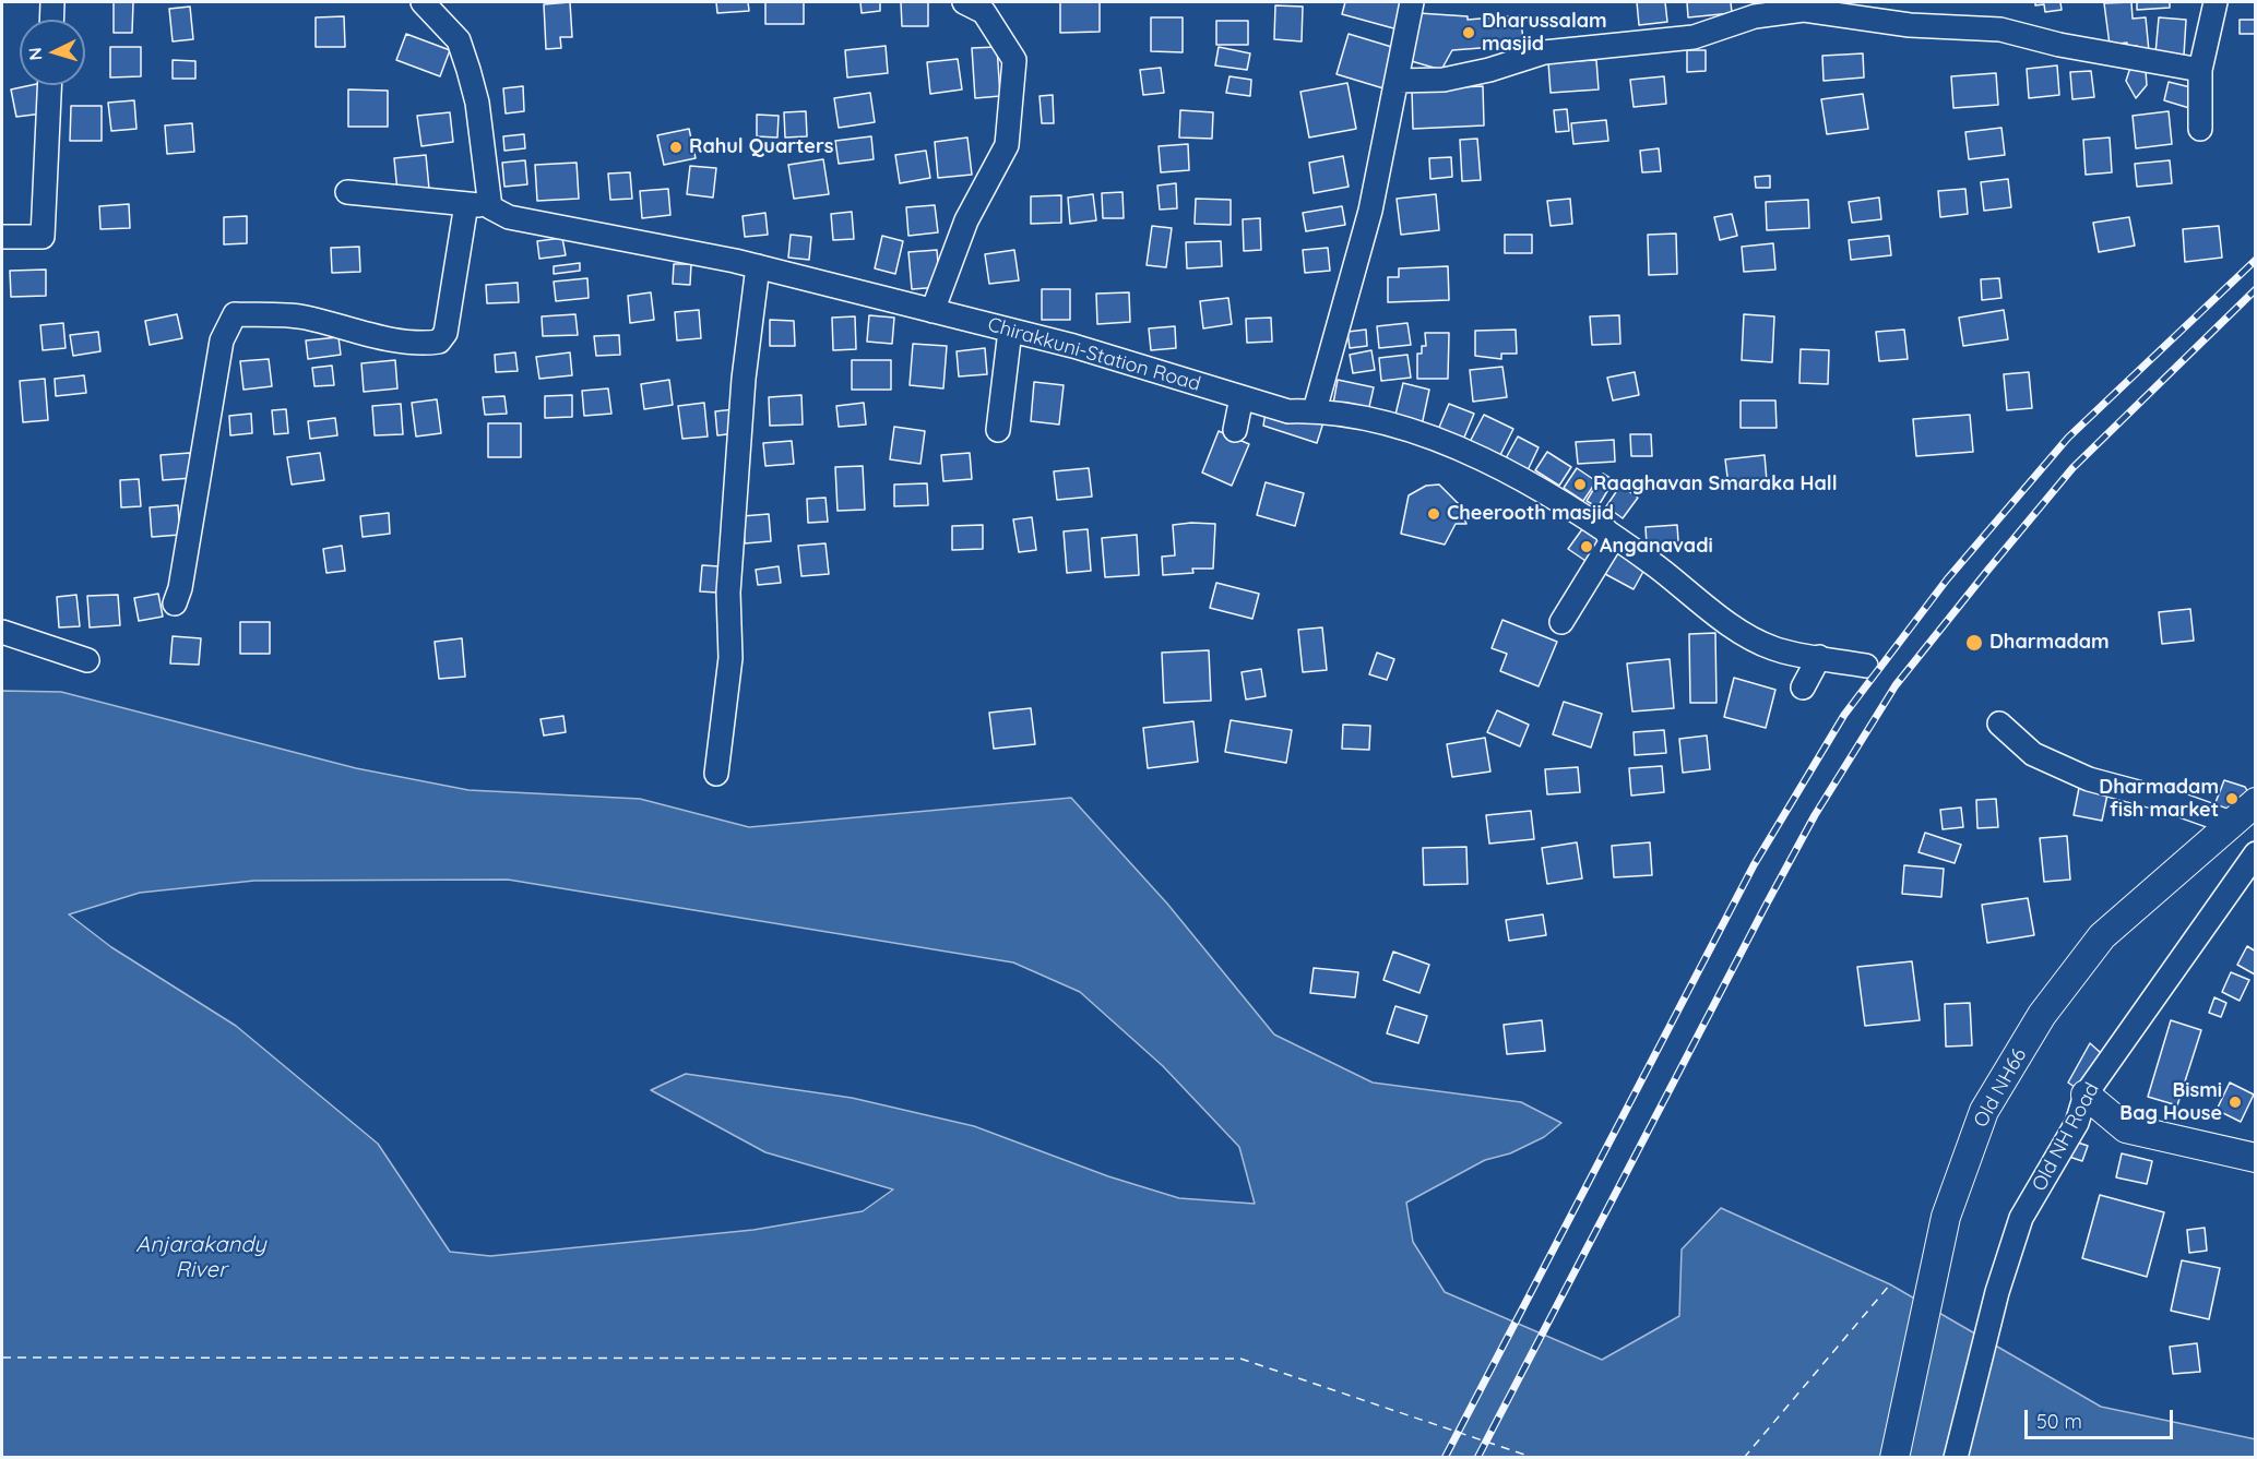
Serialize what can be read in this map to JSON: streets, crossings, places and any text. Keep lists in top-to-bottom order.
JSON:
{
  "streets": {
    "main road": ["Old NH66"],
    "street": ["Chirakkuni-Station Road", "Old NH Road"]
  },
  "water": ["Anjarakandy River"],
  "places": [
    "Dharussalam masjid",
    "Rahul Quarters",
    "Raaghavan Smaraka Hall",
    "Cheerooth masjid",
    "Anganavadi",
    "Dharmadam",
    "Dharmadam fish market",
    "Bismi Bag House"
  ],
  "scale_bar": "50 m",
  "north": "left"
}
